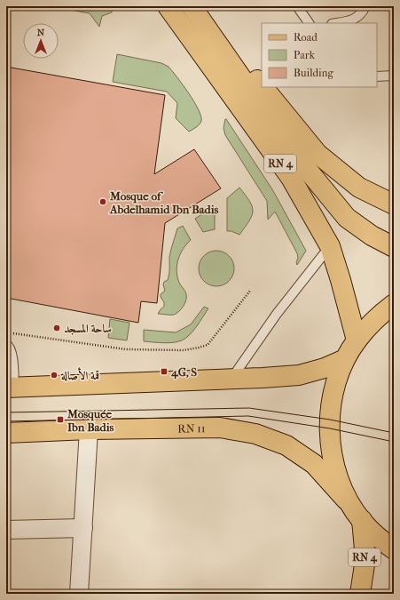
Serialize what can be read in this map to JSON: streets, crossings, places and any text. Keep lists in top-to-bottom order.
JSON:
{
  "streets": {
    "main road": ["RN 4", "RN 11"]
  },
  "places": {
    "other": ["Mosque of Abdelhamid Ibn Badis", "ساحة المسجد", "قمة الأصالة"],
    "transit": ["4G, S", "Mosquée Ibn Badis"]
  },
  "legend": ["Road", "Park", "Building"],
  "north": "top"
}
